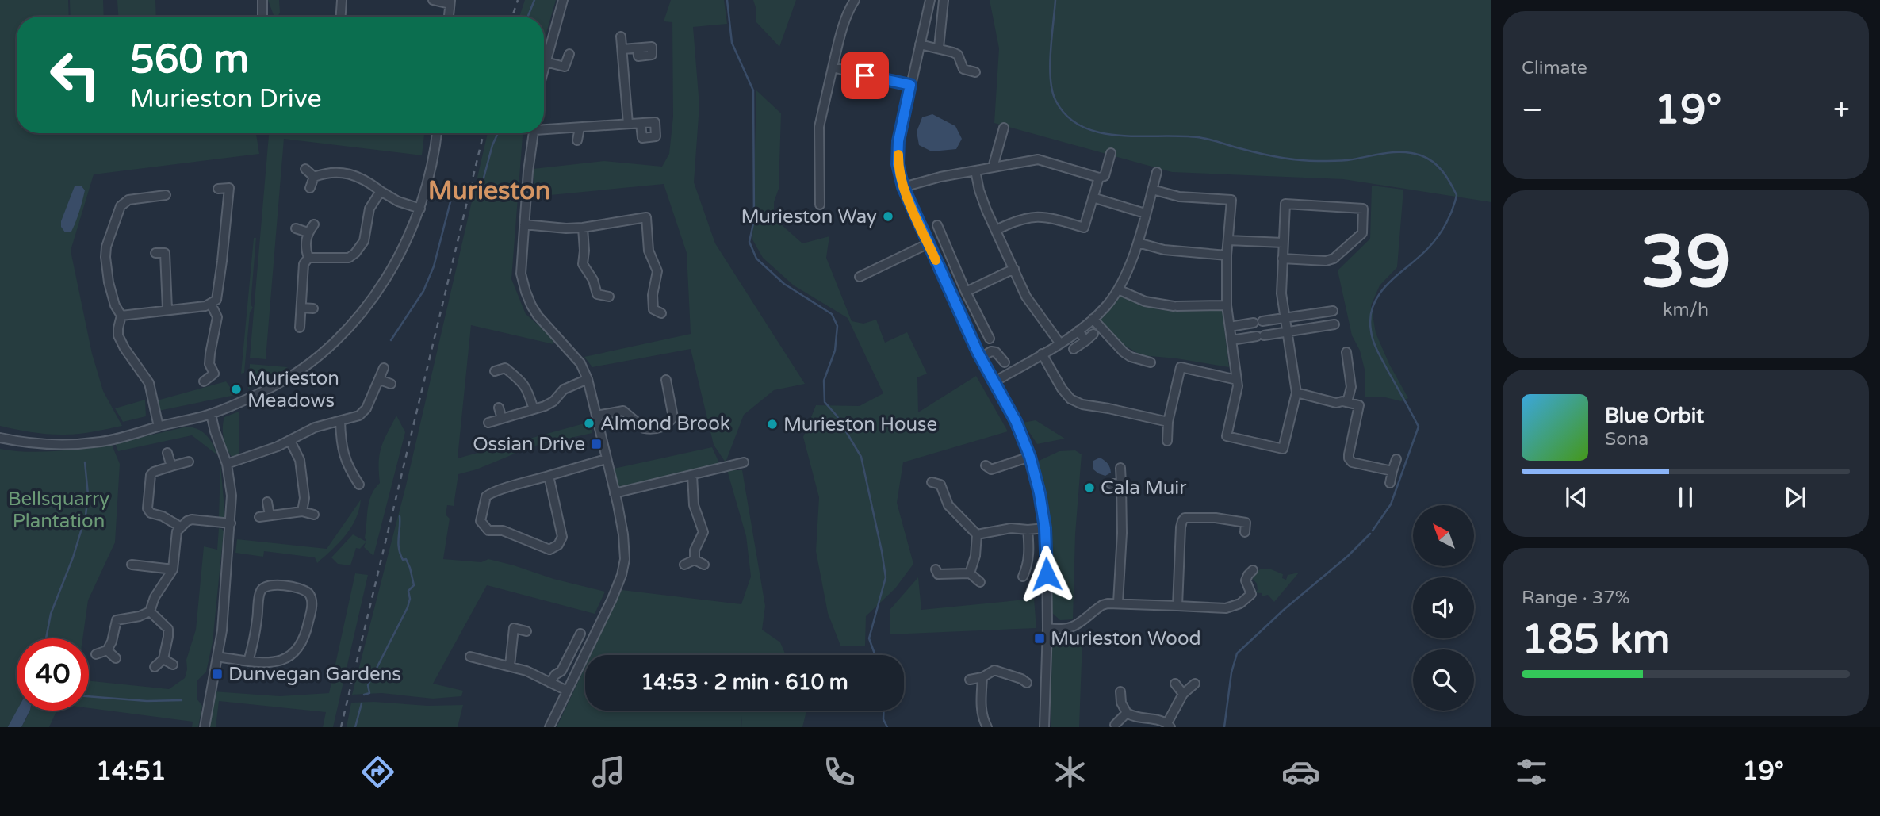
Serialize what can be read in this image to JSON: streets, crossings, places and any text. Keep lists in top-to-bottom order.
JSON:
{
  "districts": ["Murieston"],
  "parks": ["Bellsquarry Plantation"],
  "places": {
    "other": [
      "Murieston Way",
      "Murieston Meadows",
      "Almond Brook",
      "Murieston House",
      "Cala Muir"
    ],
    "transit": ["Ossian Drive", "Murieston Wood", "Dunvegan Gardens"]
  },
  "north": "top left",
  "page": {
    "tile": [
      "Climate",
      ["39", "km/h"],
      ["Range · 37%", "185 km"]
    ],
    "turn": ["560 m", "Murieston Drive"],
    "heat": ["−", "19°", "+"],
    "song": ["Blue Orbit", "Sona"],
    "limit": "40",
    "trip": "14:53 · 2 min · 610 m",
    "tabs": ["14:51", "19°"]
  }
}
